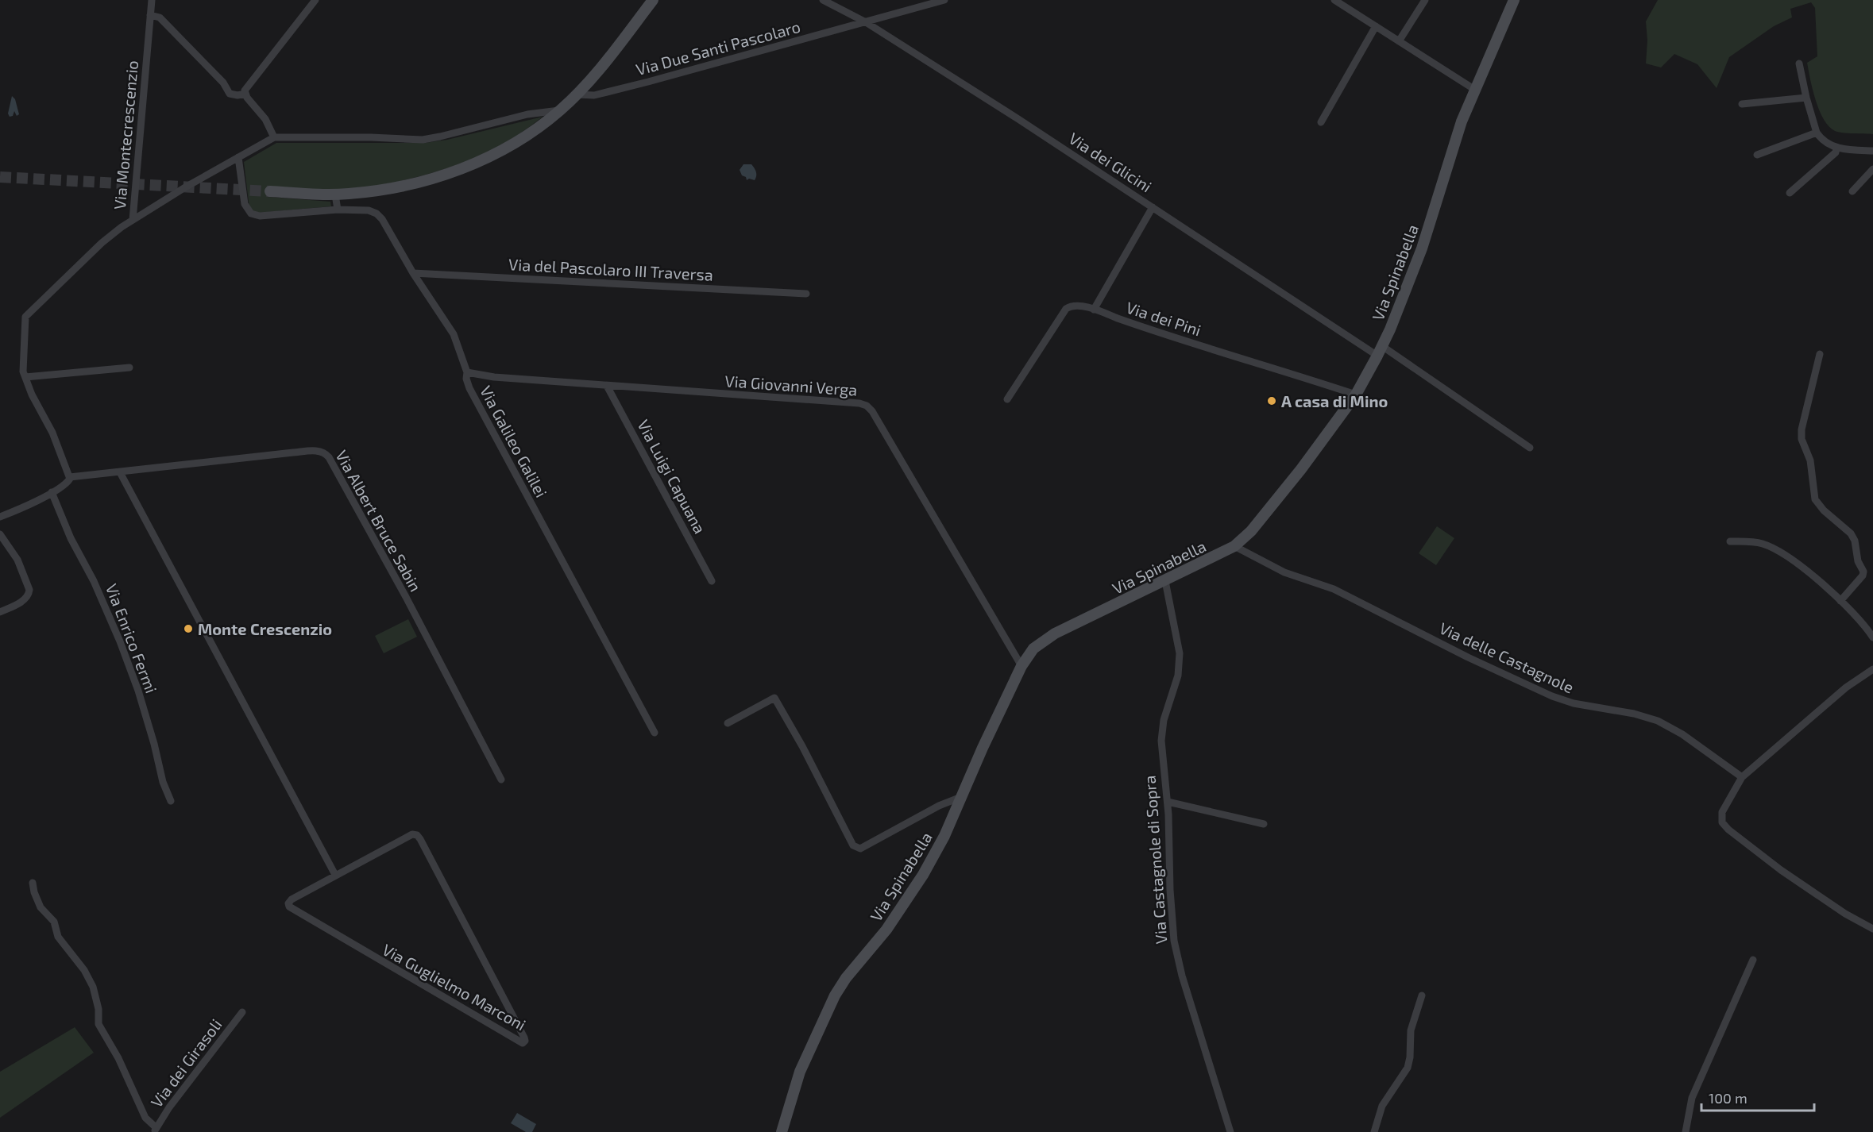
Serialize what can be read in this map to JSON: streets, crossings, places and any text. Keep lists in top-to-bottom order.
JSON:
{
  "streets": {
    "street": [
      "Via Due Santi Pascolaro",
      "Via Montecrescenzio",
      "Via dei Glicini",
      "Via del Pascolaro III Traversa",
      "Via Spinabella",
      "Via dei Pini",
      "Via Giovanni Verga",
      "Via Galileo Galilei",
      "Via Luigi Capuana",
      "Via Albert Bruce Sabin",
      "Via Enrico Fermi",
      "Via delle Castagnole",
      "Via Castagnole di Sopra",
      "Via Guglielmo Marconi",
      "Via dei Girasoli"
    ]
  },
  "crossings": [
    ["Via Due Santi Pascolaro", "Via dei Glicini"],
    ["Via Montecrescenzio", "Via Albert Bruce Sabin"],
    ["Via dei Glicini", "Via Spinabella"],
    ["Via del Pascolaro III Traversa", "Via Galileo Galilei"],
    ["Via Spinabella", "Via dei Pini"],
    ["Via Spinabella", "Via Giovanni Verga"],
    ["Via Spinabella", "Via delle Castagnole"],
    ["Via Spinabella", "Via Castagnole di Sopra"],
    ["Via Giovanni Verga", "Via Galileo Galilei"],
    ["Via Giovanni Verga", "Via Luigi Capuana"]
  ],
  "places": ["A casa di Mino", "Monte Crescenzio"],
  "scale_bar": "100 m"
}
